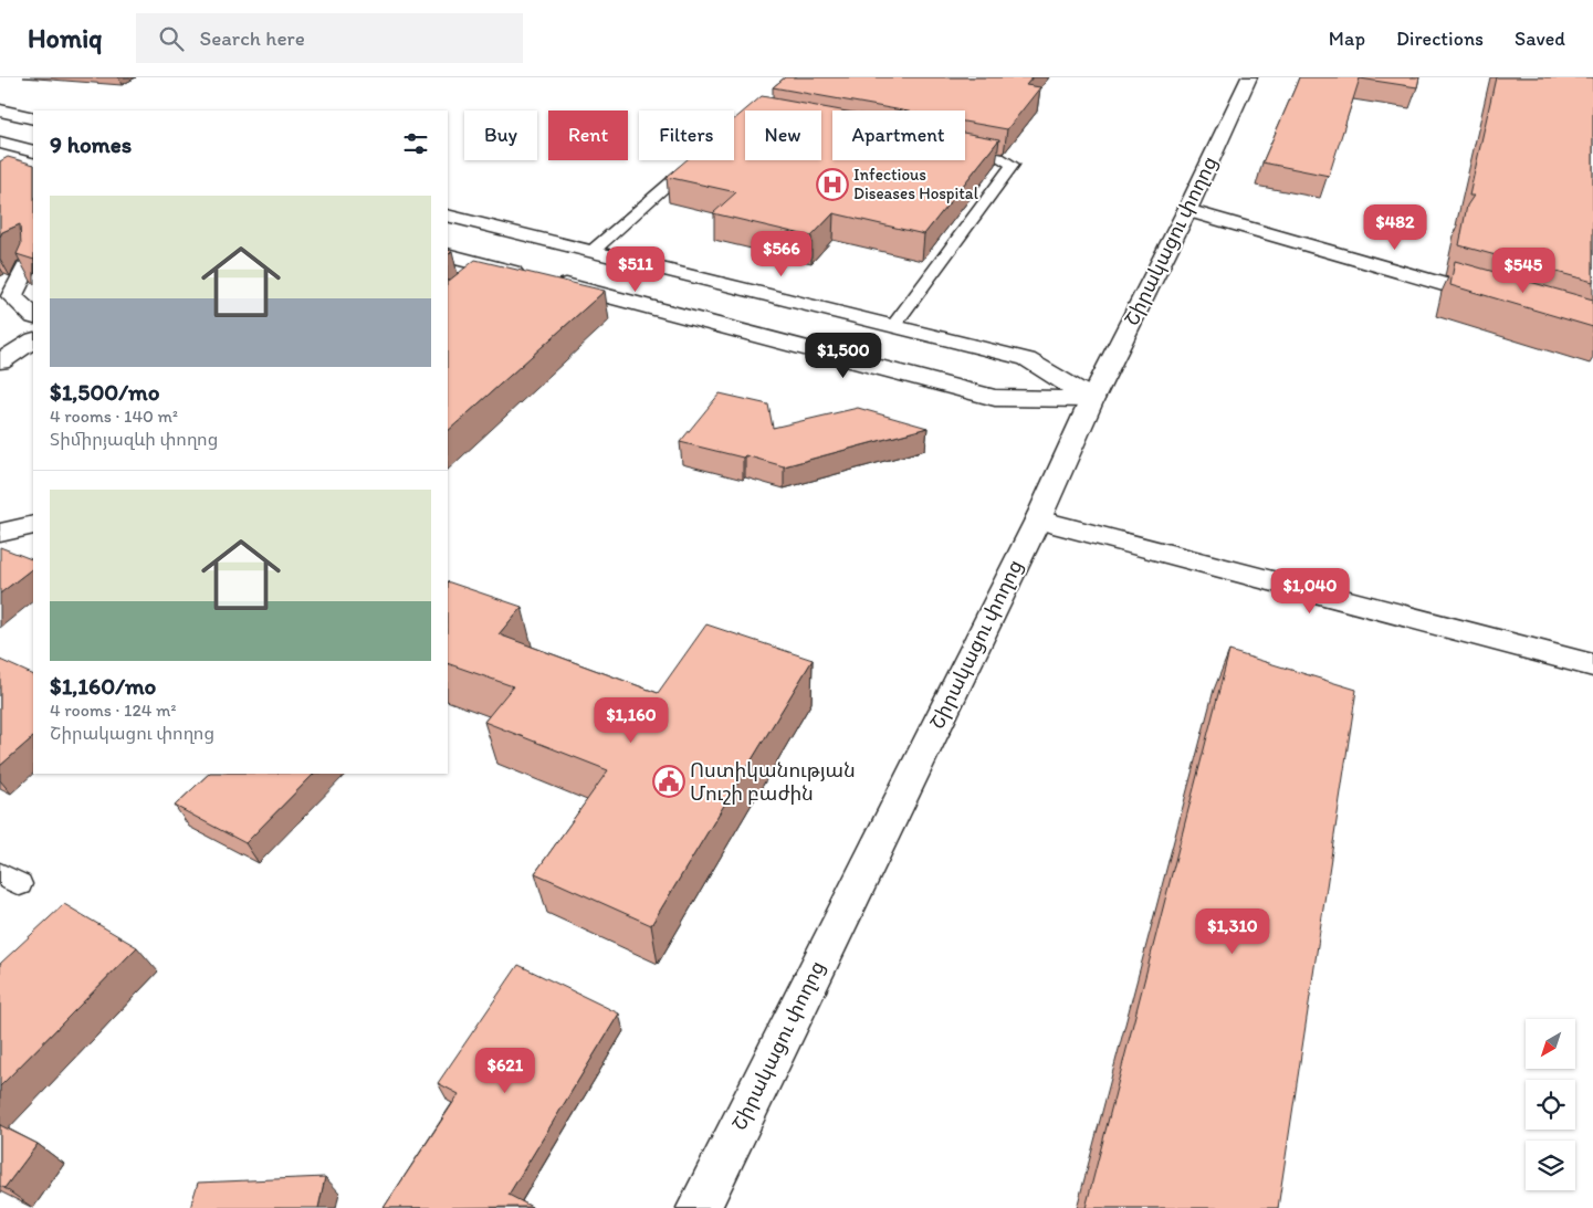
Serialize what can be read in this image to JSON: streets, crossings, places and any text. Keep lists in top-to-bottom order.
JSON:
{
  "streets": {
    "street": ["Շիրակացու փողոց"]
  },
  "places": {
    "hospital": ["Infectious Diseases Hospital"],
    "public building": ["Ոստիկանության Մուշի բաժին"]
  },
  "north": "bottom left",
  "page": {
    "header": "Homiq",
    "search": "Search here",
    "nav": ["Map", "Directions", "Saved"],
    "chip": [
      "Buy",
      "Rent",
      "Filters",
      "New",
      "Apartment"
    ],
    "heading": "9 homes",
    "list": [
      {
        "name": "$1,500/mo",
        "note": "4 rooms · 140 m² · Տիմիրյազևի փողոց"
      },
      {
        "name": "$1,160/mo",
        "note": "4 rooms · 124 m² · Շիրակացու փողոց"
      }
    ],
    "price": [
      "$482",
      "$566",
      "$511",
      "$545",
      "$1,500",
      "$1,040",
      "$1,160",
      "$1,310",
      "$621"
    ]
  }
}
